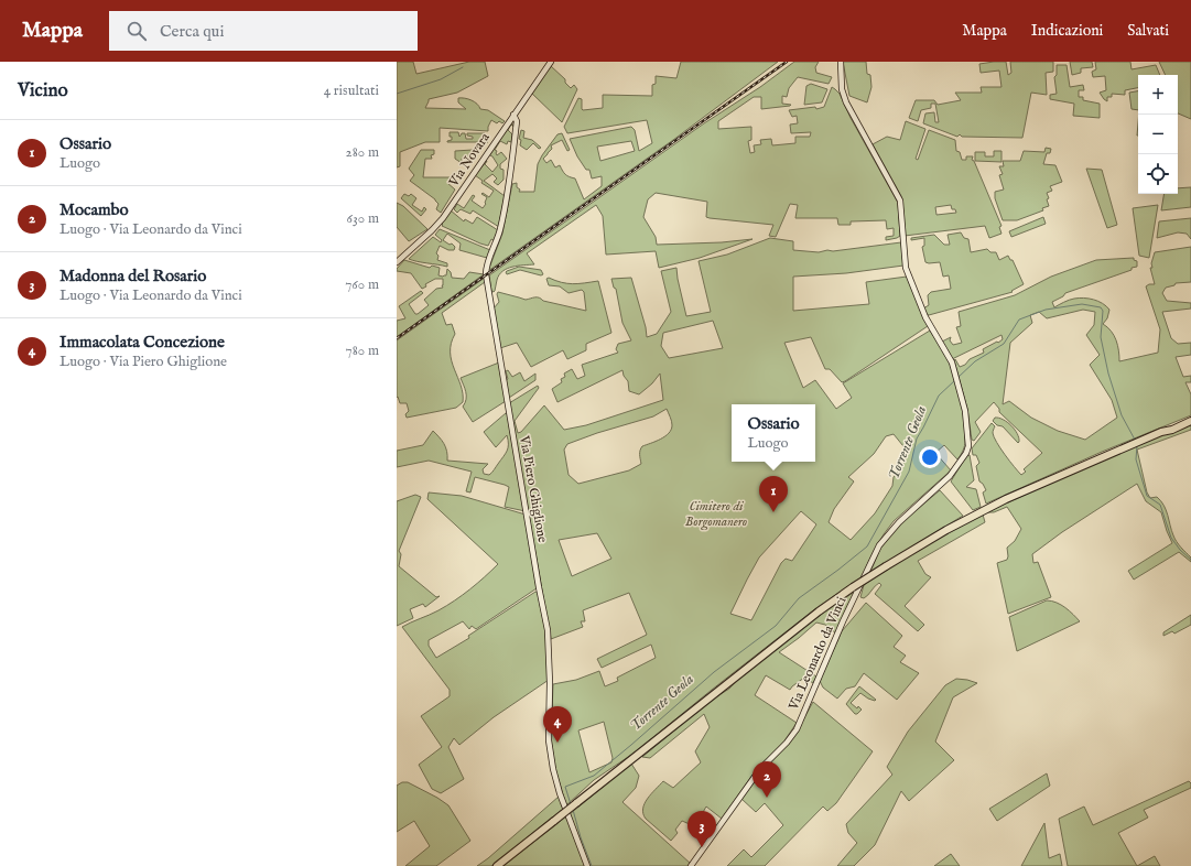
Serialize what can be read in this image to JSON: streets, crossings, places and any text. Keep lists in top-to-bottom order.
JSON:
{
  "streets": {
    "street": ["Via Novara", "Via Piero Ghiglione", "Via Leonardo da Vinci"]
  },
  "crossings": [
    ["Via Novara", "Via Piero Ghiglione"]
  ],
  "water": ["Torrente Geola"],
  "parks": ["Cimitero di Borgomanero"],
  "page": {
    "header": "Mappa",
    "search": "Cerca qui",
    "nav": ["Mappa", "Indicazioni", "Salvati"],
    "heading": ["Vicino", "4 risultati"],
    "map_buttons": ["+", "−"],
    "list": [
      {
        "mark": "1",
        "name": "Ossario",
        "note": "Luogo",
        "value": "280 m"
      },
      {
        "mark": "2",
        "name": "Mocambo",
        "note": "Luogo · Via Leonardo da Vinci",
        "value": "630 m"
      },
      {
        "mark": "3",
        "name": "Madonna del Rosario",
        "note": "Luogo · Via Leonardo da Vinci",
        "value": "760 m"
      },
      {
        "mark": "4",
        "name": "Immacolata Concezione",
        "note": "Luogo · Via Piero Ghiglione",
        "value": "780 m"
      }
    ],
    "popup": ["Ossario", "Luogo"],
    "pins": [
      "1",
      "4",
      "2",
      "3"
    ]
  }
}
